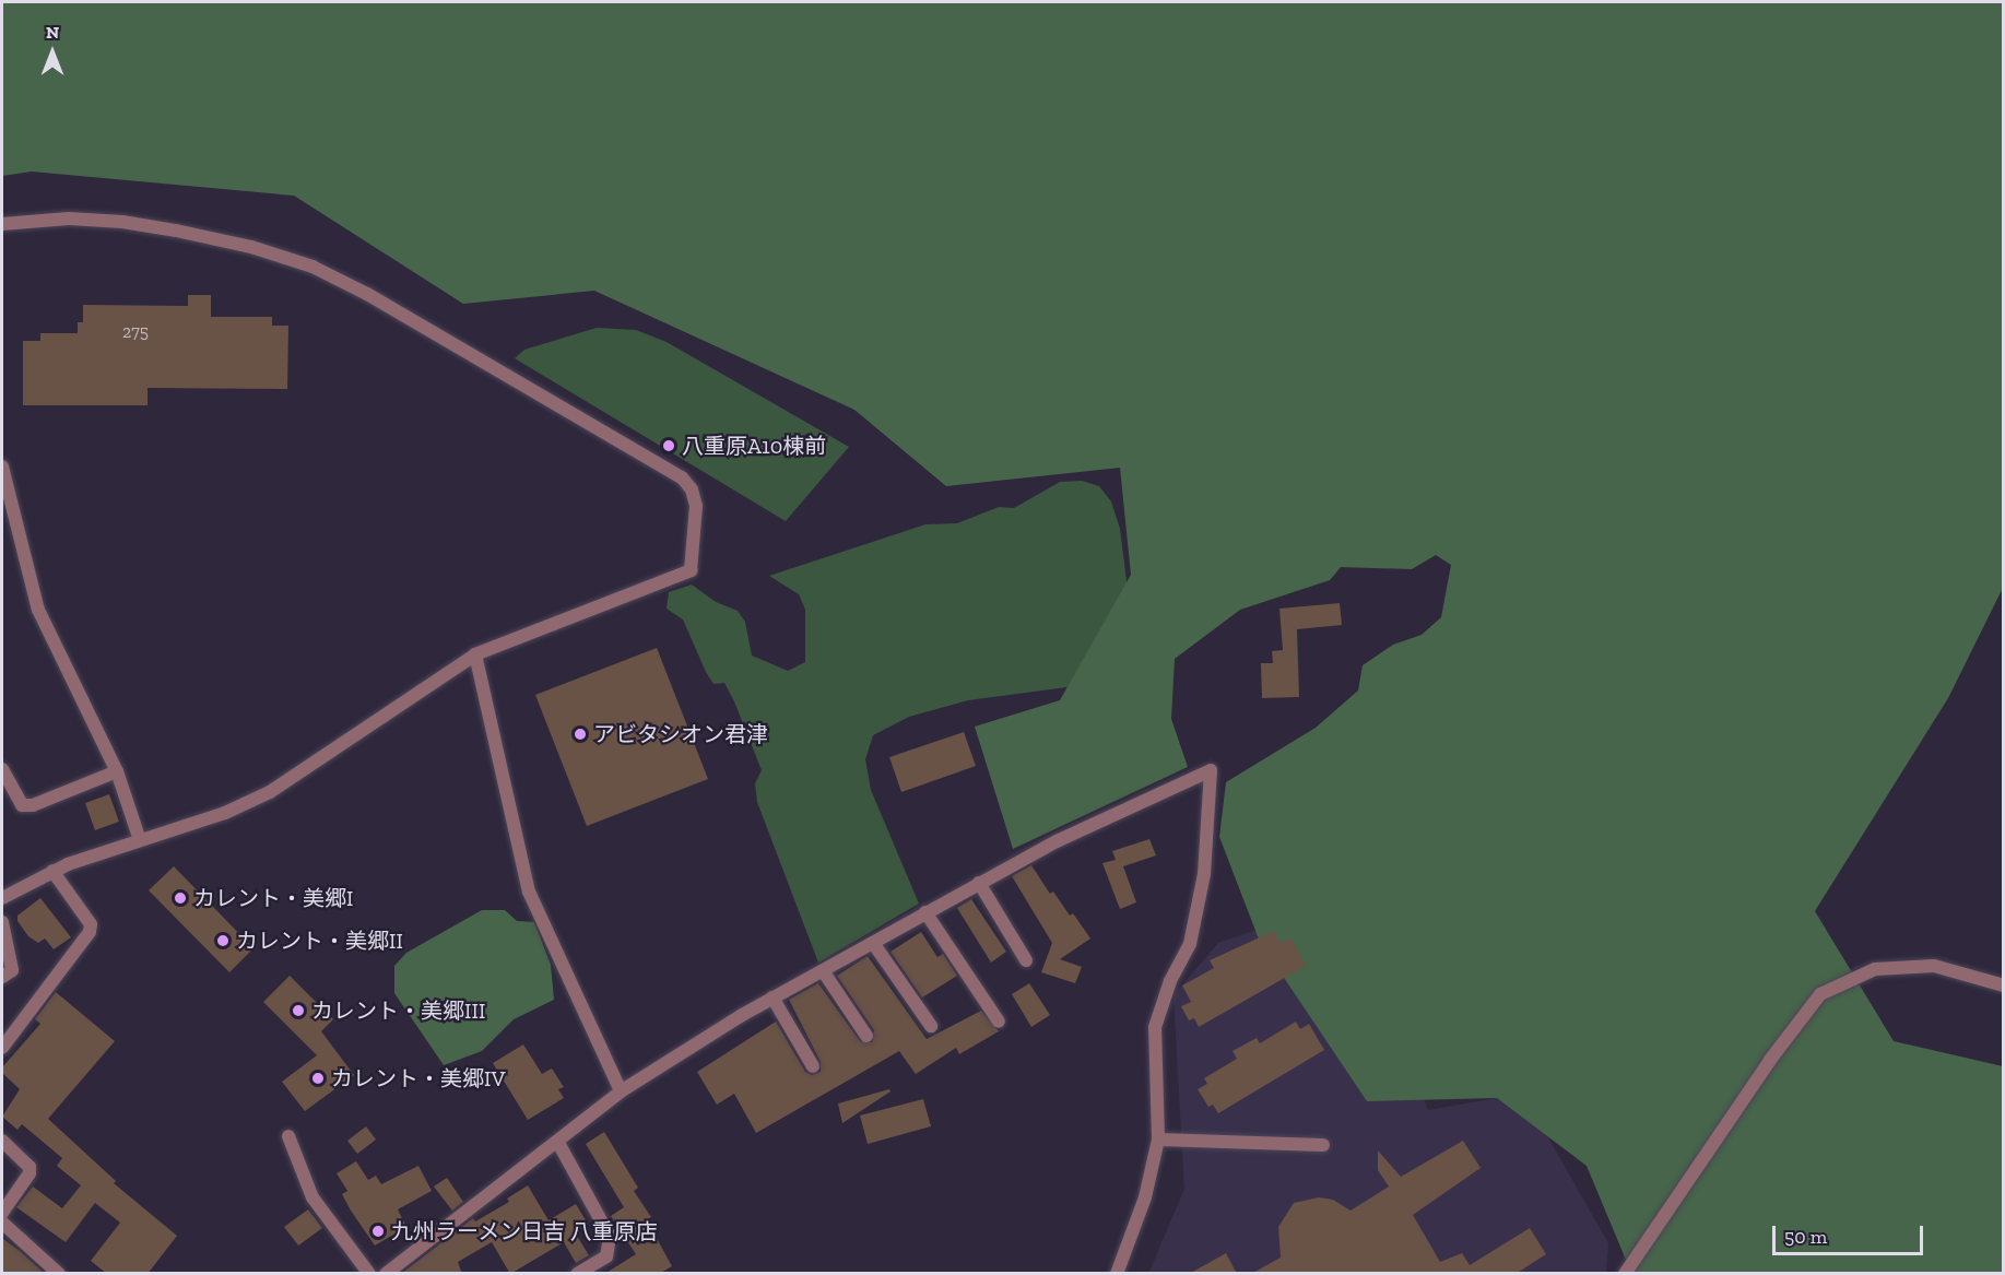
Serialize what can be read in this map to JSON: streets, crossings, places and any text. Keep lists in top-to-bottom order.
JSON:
{
  "places": [
    "八重原A10棟前",
    "アビタシオン君津",
    "カレント・美郷I",
    "カレント・美郷II",
    "カレント・美郷III",
    "カレント・美郷IV",
    "九州ラーメン日吉 八重原店"
  ],
  "house_numbers": ["275"],
  "scale_bar": "50 m",
  "north": "top"
}
